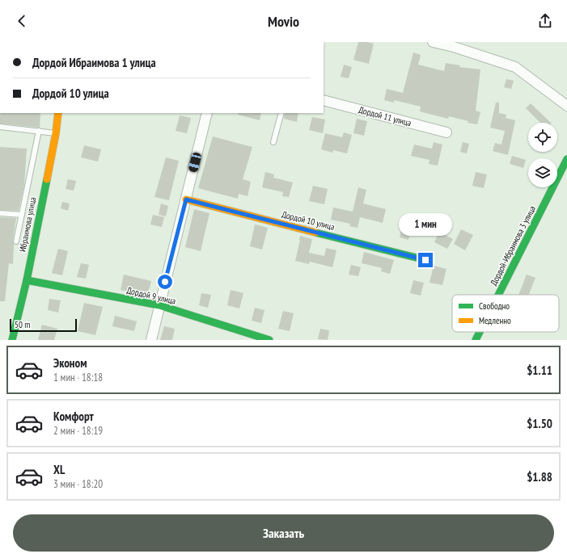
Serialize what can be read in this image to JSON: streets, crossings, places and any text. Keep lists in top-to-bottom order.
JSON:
{
  "streets": {
    "street": [
      "Дордой 11 улица",
      "Дордой 10 улица",
      "Ибраимова улица",
      "Дордой-Ибраимова 3 улица",
      "Дордой 9 улица"
    ]
  },
  "crossings": [
    ["Ибраимова улица", "Дордой 9 улица"]
  ],
  "legend": ["Свободно", "Медленно"],
  "scale_bar": "50 m",
  "page": {
    "header": "Movio",
    "banner": ["Дордой Ибраимова 1 улица", "Дордой 10 улица"],
    "bubble": "1 мин",
    "scale": "50 m",
    "list": [
      {
        "name": "Эконом",
        "note": "1 мин · 18:18",
        "value": "$1.11"
      },
      {
        "name": "Комфорт",
        "note": "2 мин · 18:19",
        "value": "$1.50"
      },
      {
        "name": "XL",
        "note": "3 мин · 18:20",
        "value": "$1.88"
      }
    ],
    "buttons": "Заказать"
  }
}
